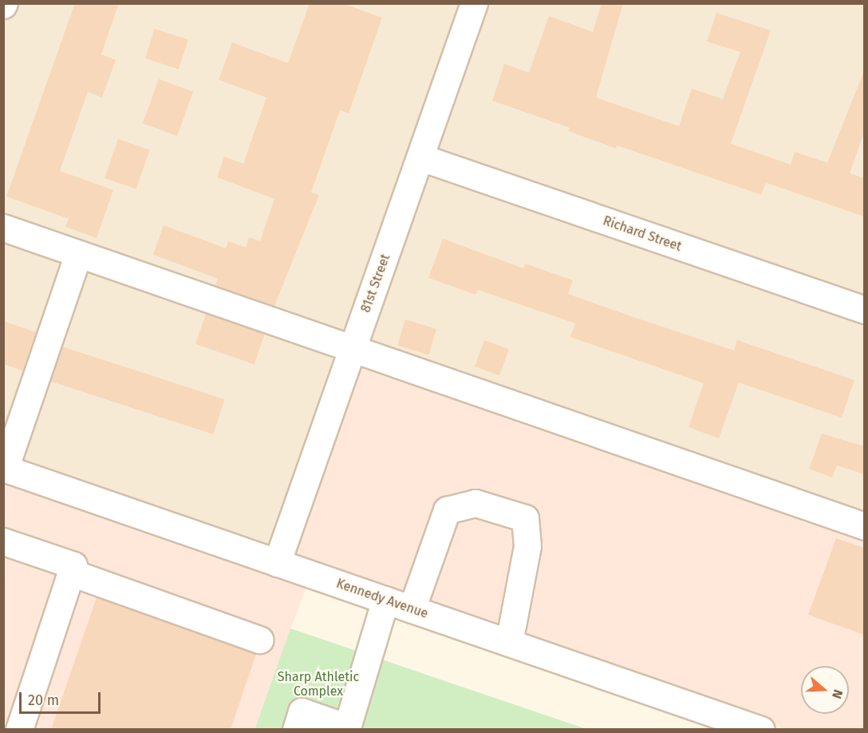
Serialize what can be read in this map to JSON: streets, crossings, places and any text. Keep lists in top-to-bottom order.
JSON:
{
  "streets": {
    "street": ["Richard Street", "81st Street", "Kennedy Avenue"]
  },
  "crossings": [
    ["Richard Street", "81st Street"],
    ["81st Street", "Kennedy Avenue"]
  ],
  "parks": ["Sharp Athletic Complex"],
  "scale_bar": "20 m",
  "north": "right"
}
